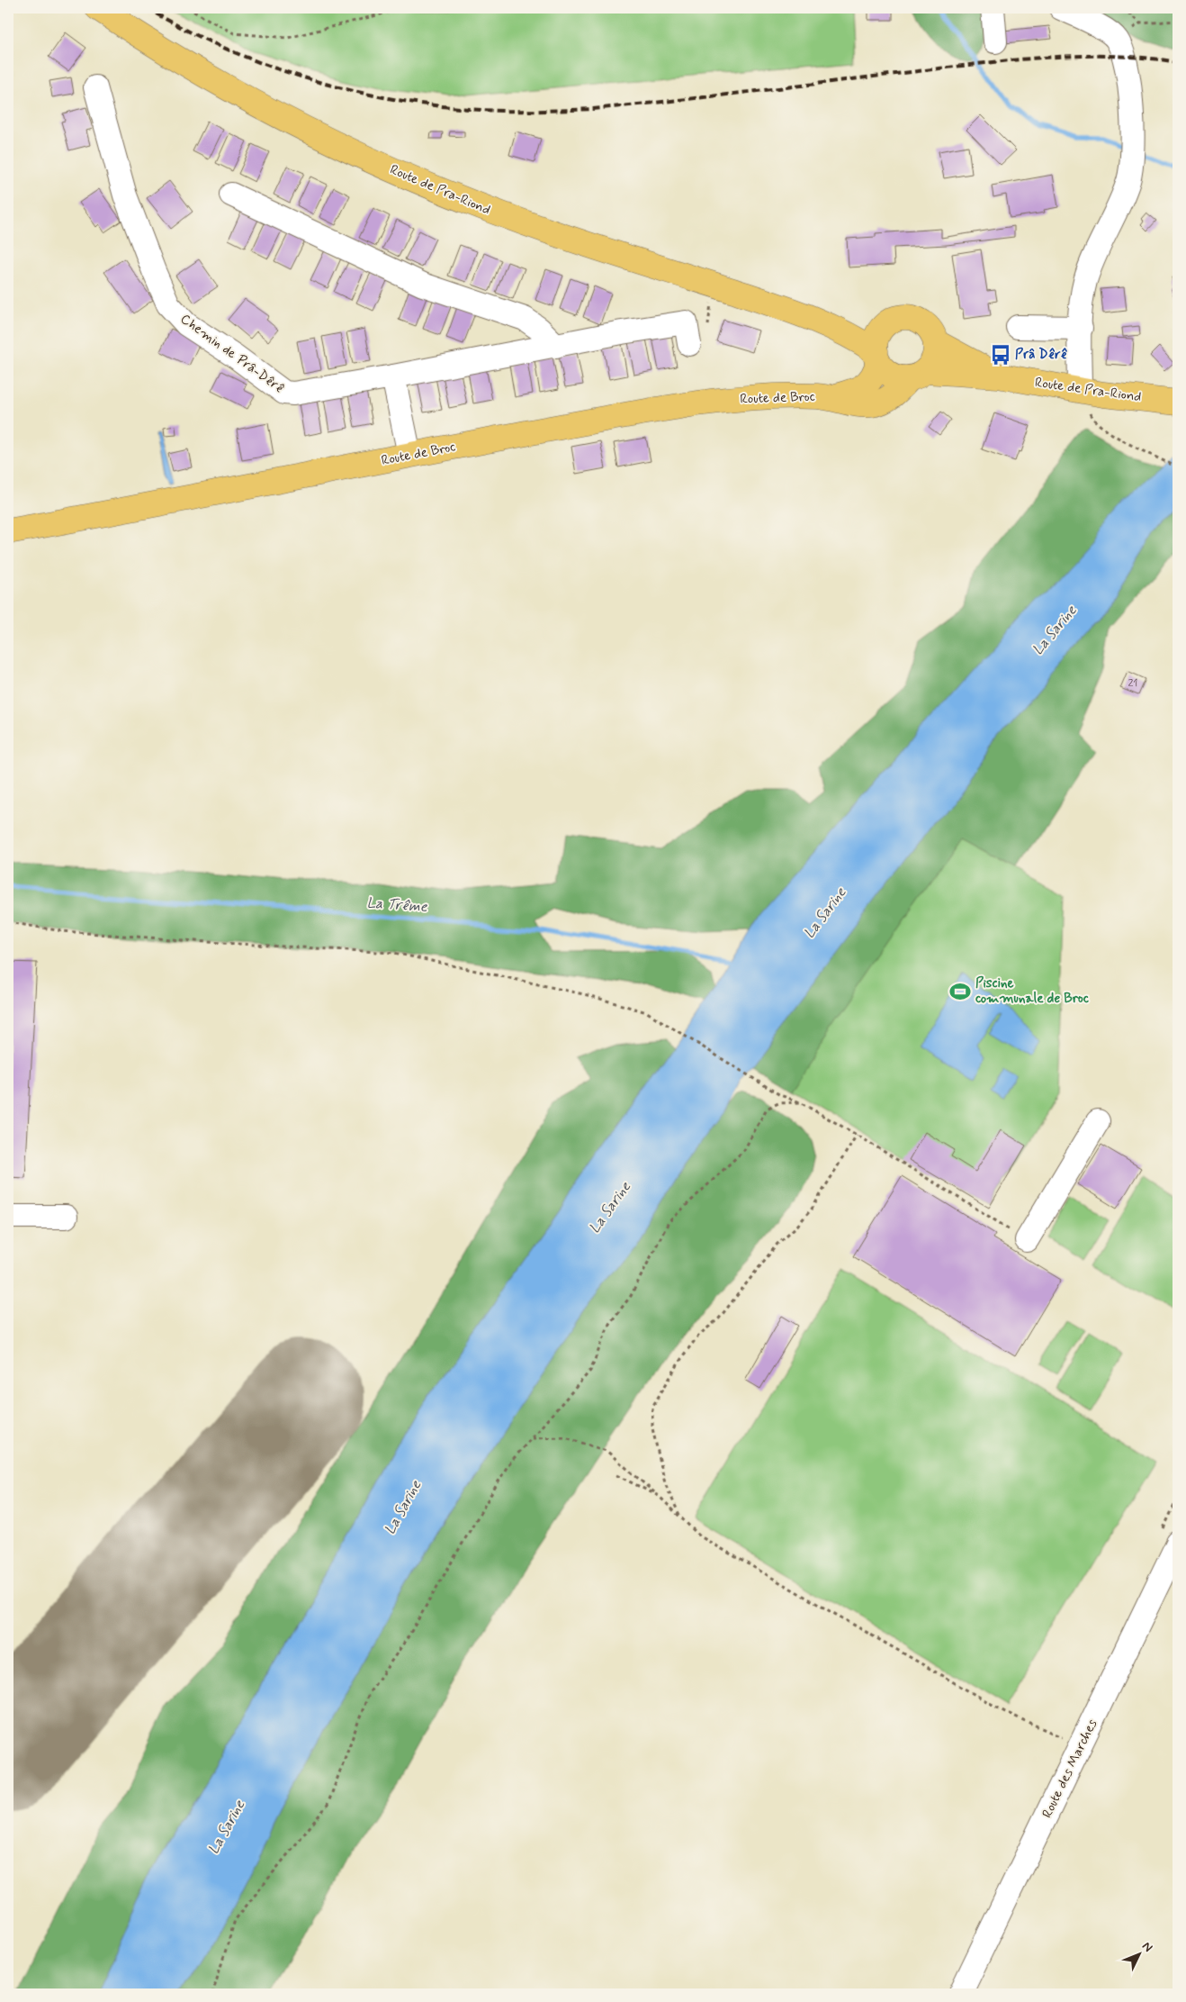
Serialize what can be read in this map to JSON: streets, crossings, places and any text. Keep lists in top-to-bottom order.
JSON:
{
  "streets": {
    "main road": ["Route de Pra-Riond", "Route de Broc"],
    "street": ["Chemin de Prâ-Dêrê", "Route des Marches"]
  },
  "crossings": [
    ["Route de Pra-Riond", "Route de Broc"]
  ],
  "water": ["La Sarine", "La Trême"],
  "places": {
    "bus stop": ["Prâ Dêrê"],
    "sports": ["Piscine communale de Broc"]
  },
  "house_numbers": ["21"],
  "north": "top right"
}
